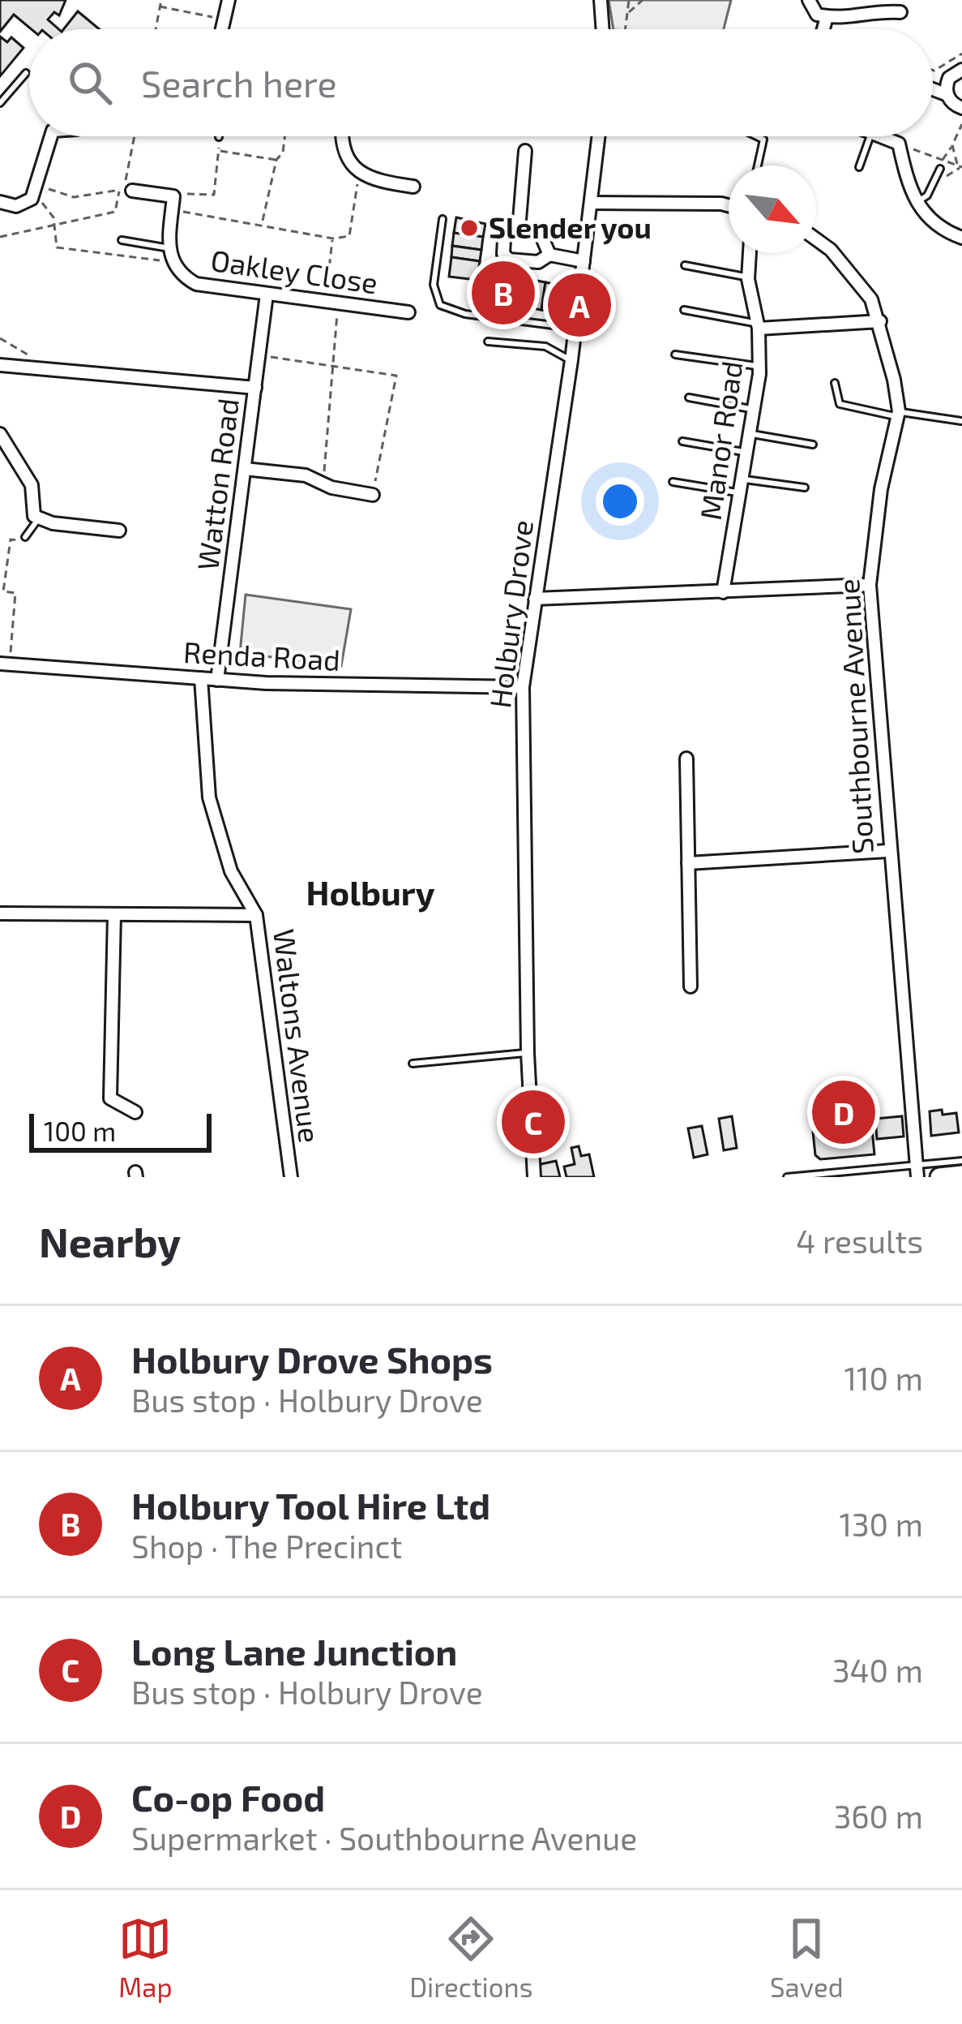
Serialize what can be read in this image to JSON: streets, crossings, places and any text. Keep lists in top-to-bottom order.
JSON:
{
  "streets": {
    "street": [
      "Oakley Close",
      "Manor Road",
      "Watton Road",
      "Holbury Drove",
      "Renda Road",
      "Southbourne Avenue",
      "Waltons Avenue"
    ]
  },
  "crossings": [
    ["Oakley Close", "Watton Road"],
    ["Watton Road", "Renda Road"],
    ["Holbury Drove", "Renda Road"],
    ["Renda Road", "Waltons Avenue"]
  ],
  "districts": ["Holbury"],
  "places": ["Slender you"],
  "scale_bar": "100 m",
  "north": "bottom right",
  "page": {
    "search": "Search here",
    "pins": [
      "B",
      "A",
      "D",
      "C"
    ],
    "scale": "100 m",
    "heading": ["Nearby", "4 results"],
    "list": [
      {
        "mark": "A",
        "name": "Holbury Drove Shops",
        "note": "Bus stop · Holbury Drove",
        "value": "110 m"
      },
      {
        "mark": "B",
        "name": "Holbury Tool Hire Ltd",
        "note": "Shop · The Precinct",
        "value": "130 m"
      },
      {
        "mark": "C",
        "name": "Long Lane Junction",
        "note": "Bus stop · Holbury Drove",
        "value": "340 m"
      },
      {
        "mark": "D",
        "name": "Co-op Food",
        "note": "Supermarket · Southbourne Avenue",
        "value": "360 m"
      }
    ],
    "nav": ["Map", "Directions", "Saved"]
  }
}
